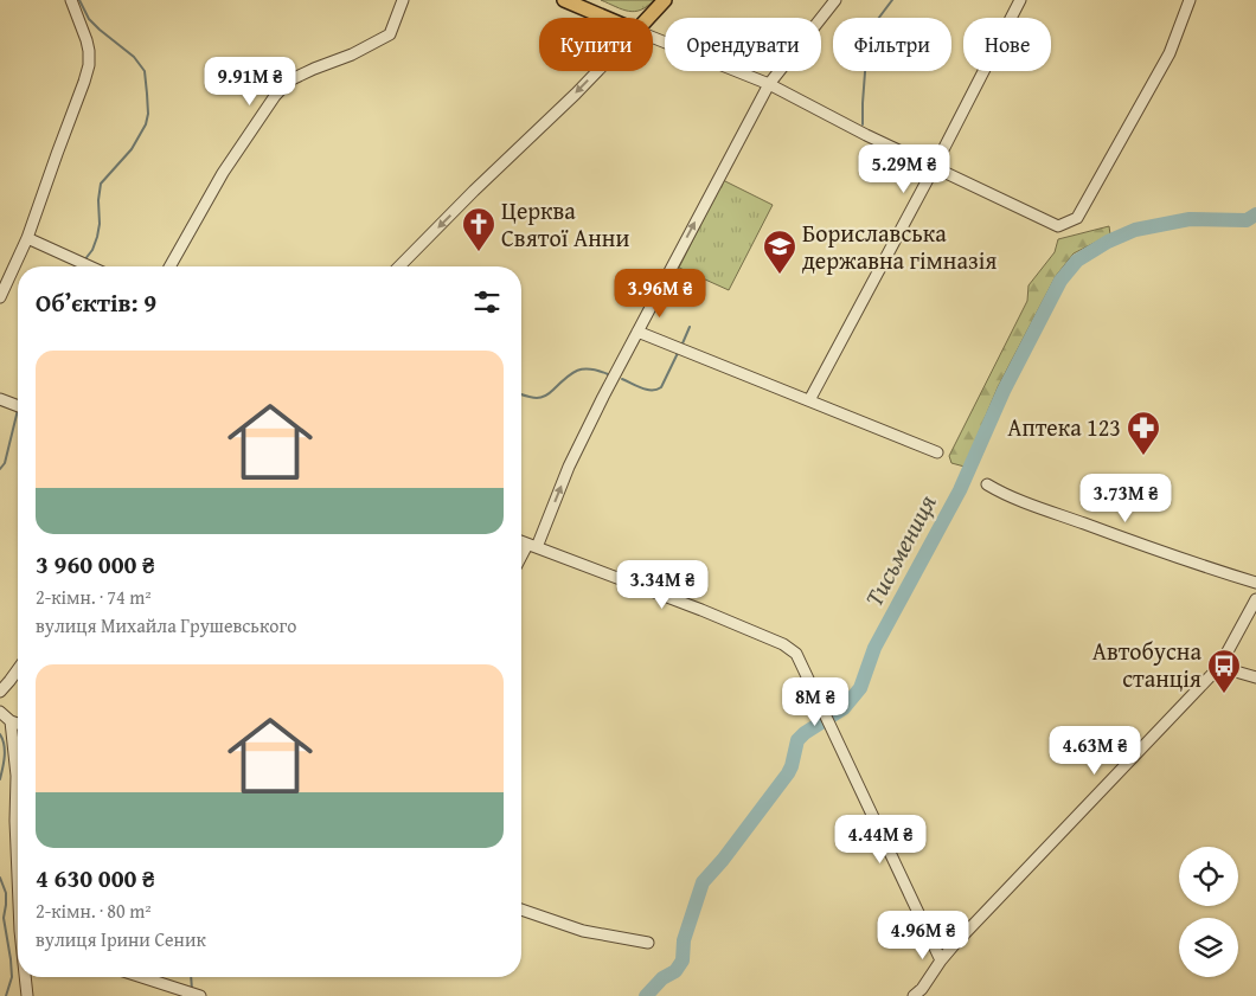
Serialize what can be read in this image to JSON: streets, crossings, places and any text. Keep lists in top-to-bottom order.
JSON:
{
  "water": ["Тисьмениця"],
  "places": {
    "church": ["Церква Святої Анни"],
    "school or university": ["Бориславська державна гімназія"],
    "pharmacy": ["Аптека 123"],
    "bus stop": ["Автобусна станція"]
  },
  "page": {
    "chip": [
      "Купити",
      "Орендувати",
      "Фільтри",
      "Нове"
    ],
    "price": [
      "9.91M ₴",
      "5.29M ₴",
      "3.96M ₴",
      "3.73M ₴",
      "3.34M ₴",
      "8M ₴",
      "4.63M ₴",
      "4.44M ₴",
      "4.96M ₴"
    ],
    "heading": "Об’єктів: 9",
    "list": [
      {
        "name": "3 960 000 ₴",
        "note": "2-кімн. · 74 m² · вулиця Михайла Грушевського"
      },
      {
        "name": "4 630 000 ₴",
        "note": "2-кімн. · 80 m² · вулиця Ірини Сеник"
      }
    ]
  }
}
